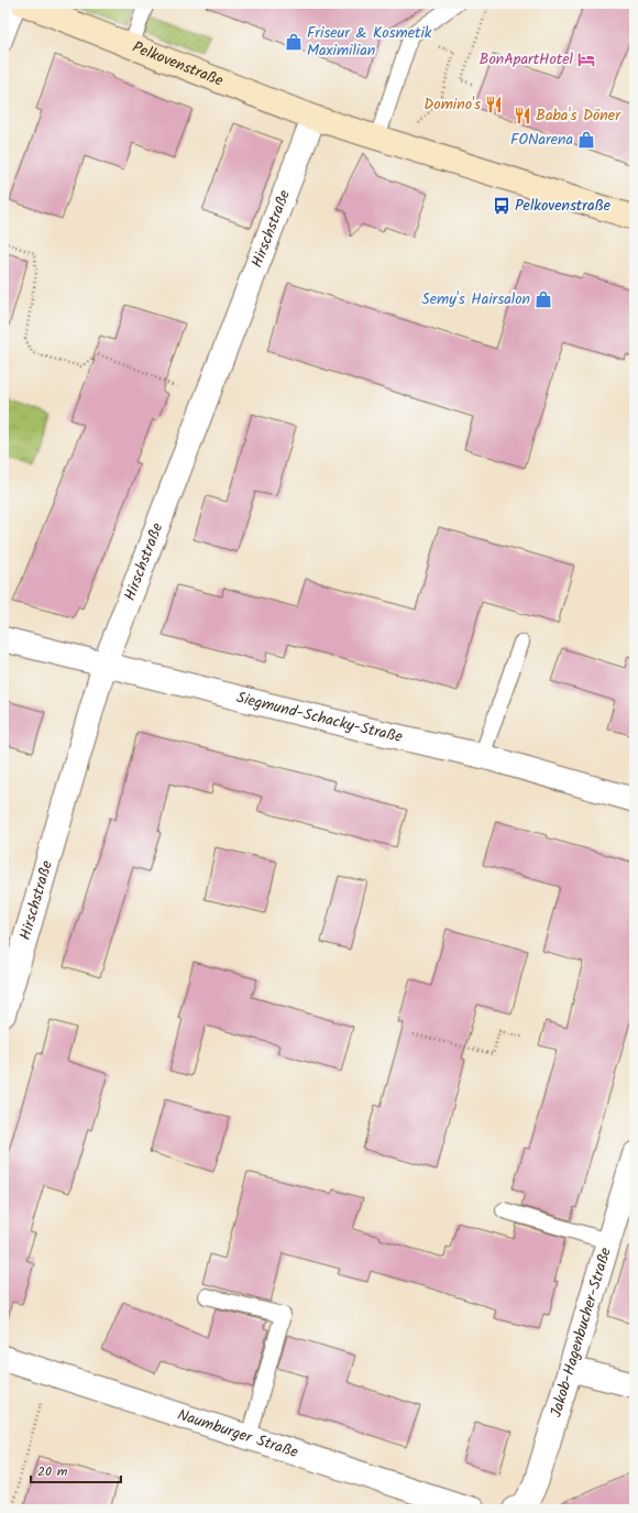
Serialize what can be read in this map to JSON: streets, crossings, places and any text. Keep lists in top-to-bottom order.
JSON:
{
  "streets": {
    "street": [
      "Pelkovenstraße",
      "Hirschstraße",
      "Siegmund-Schacky-Straße",
      "Jakob-Hagenbucher-Straße",
      "Naumburger Straße"
    ]
  },
  "crossings": [
    ["Pelkovenstraße", "Hirschstraße"],
    ["Hirschstraße", "Siegmund-Schacky-Straße"]
  ],
  "places": {
    "shop": ["Friseur & Kosmetik Maximilian", "FONarena", "Semy's Hairsalon"],
    "hotel": ["BonApartHotel"],
    "restaurant": ["Domino's", "Baba's Döner"],
    "bus stop": ["Pelkovenstraße"]
  },
  "scale_bar": "20 m"
}
